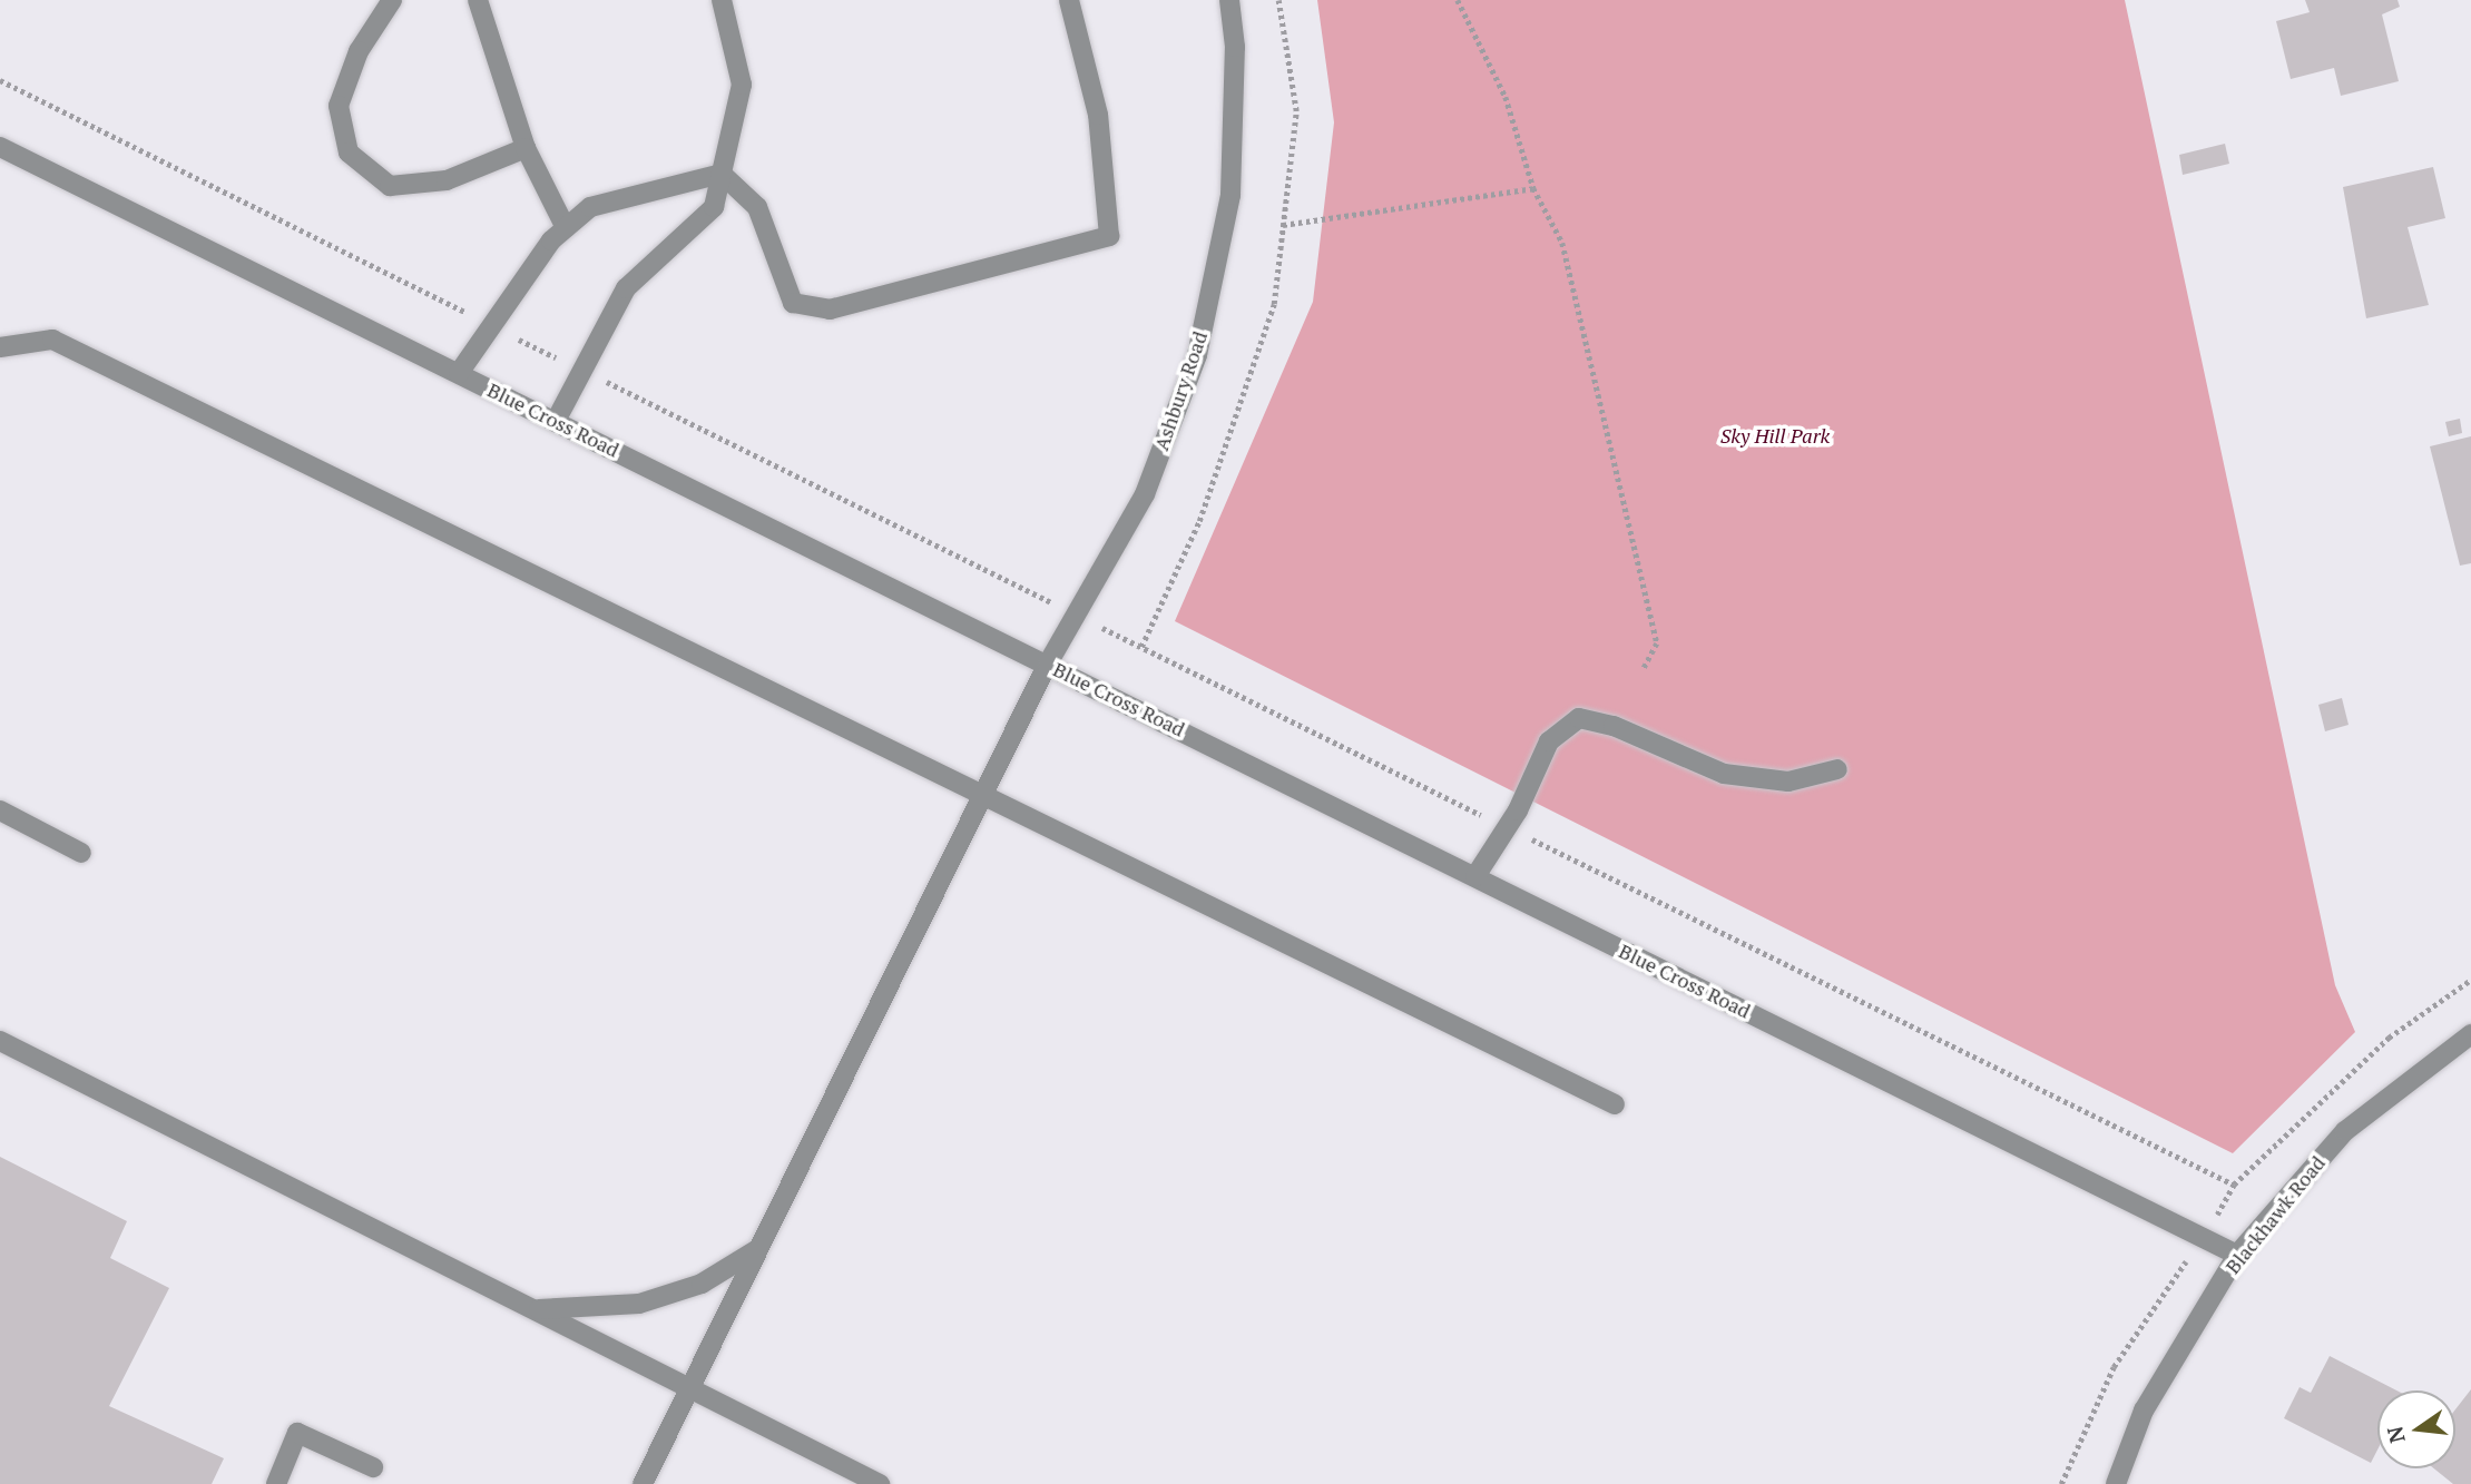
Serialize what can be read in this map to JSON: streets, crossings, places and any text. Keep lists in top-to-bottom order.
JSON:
{
  "streets": {
    "street": ["Ashbury Road", "Blue Cross Road", "Blackhawk Road"]
  },
  "crossings": [
    ["Ashbury Road", "Blue Cross Road"],
    ["Blue Cross Road", "Blackhawk Road"]
  ],
  "parks": ["Sky Hill Park"],
  "north": "left"
}
